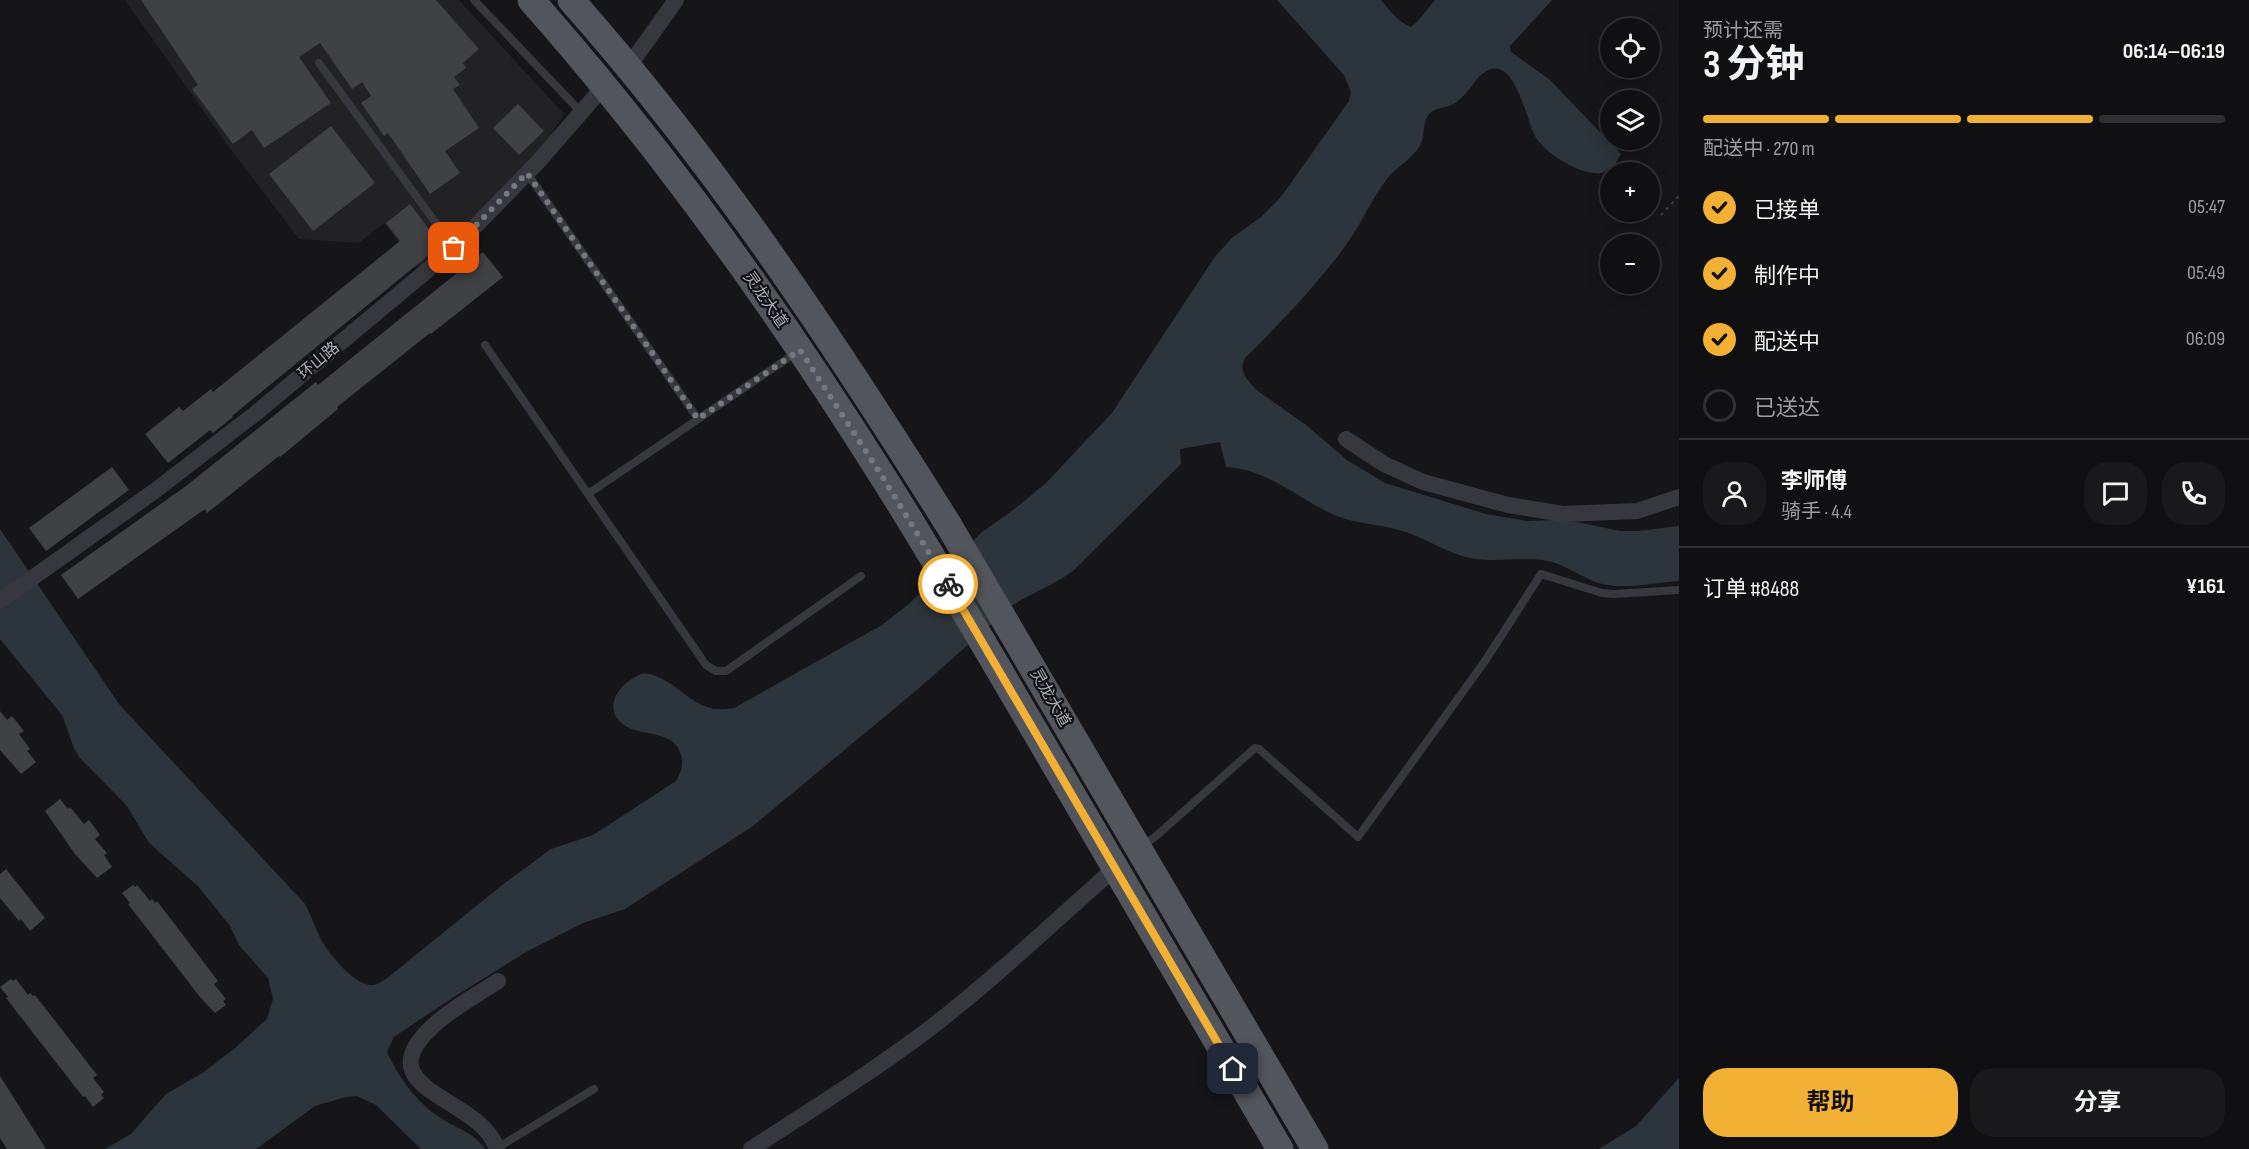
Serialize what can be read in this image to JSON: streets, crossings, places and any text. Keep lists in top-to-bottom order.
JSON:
{
  "streets": {
    "main road": ["灵龙大道"],
    "street": ["环山路"]
  },
  "crossings": [
    ["灵龙大道", "环山路"]
  ],
  "page": {
    "heading": ["3 分钟", "预计还需", "06:14–06:19"],
    "panel": [
      "李师傅",
      "骑手 · 4.4",
      "订单 #8488",
      "¥161"
    ],
    "map_buttons": ["+", "−"],
    "bar": "配送中 · 270 m",
    "list": [
      ["已接单", "05:47"],
      ["制作中", "05:49"],
      ["配送中", "06:09"],
      "已送达"
    ],
    "buttons": ["帮助", "分享"]
  }
}
